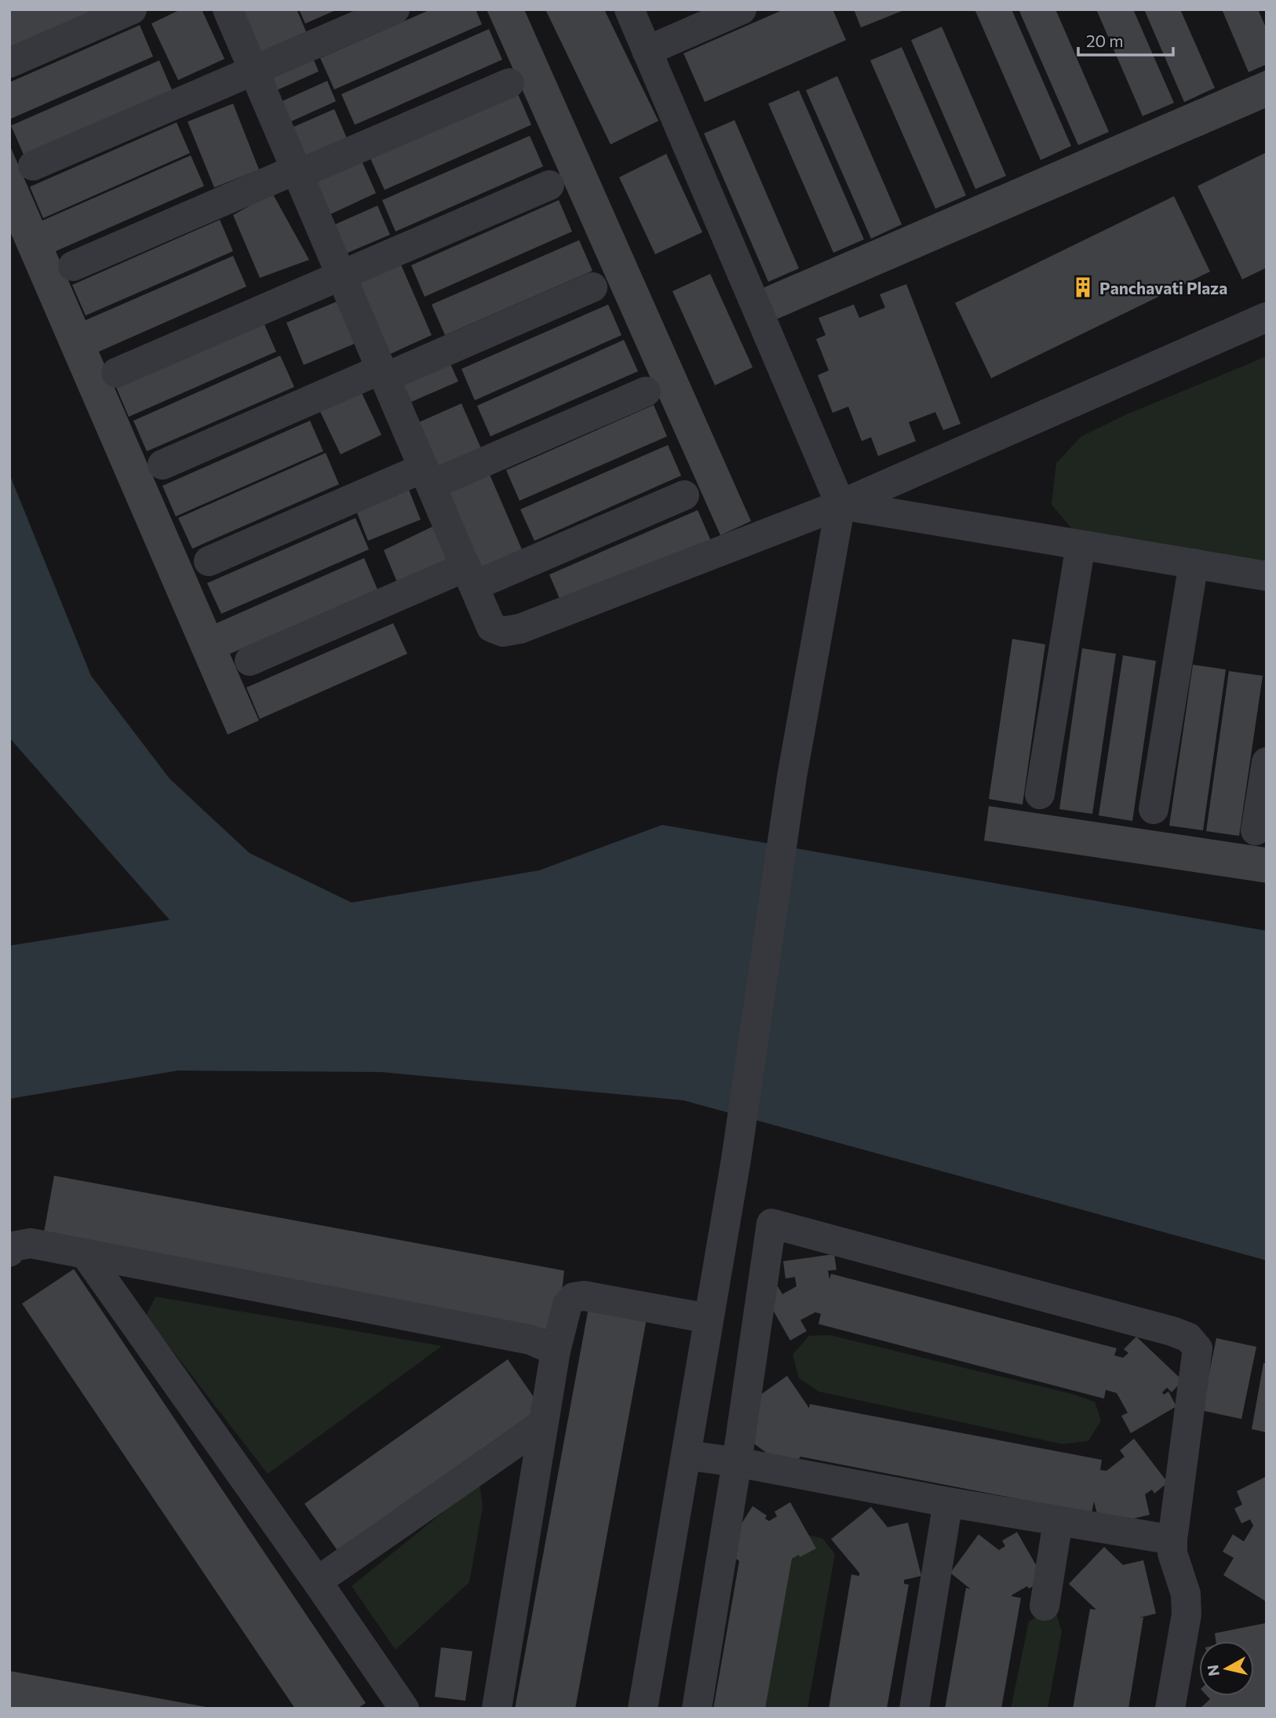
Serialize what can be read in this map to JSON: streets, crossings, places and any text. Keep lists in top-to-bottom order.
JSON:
{
  "places": {
    "building": ["Panchavati Plaza"]
  },
  "scale_bar": "20 m",
  "north": "left"
}
